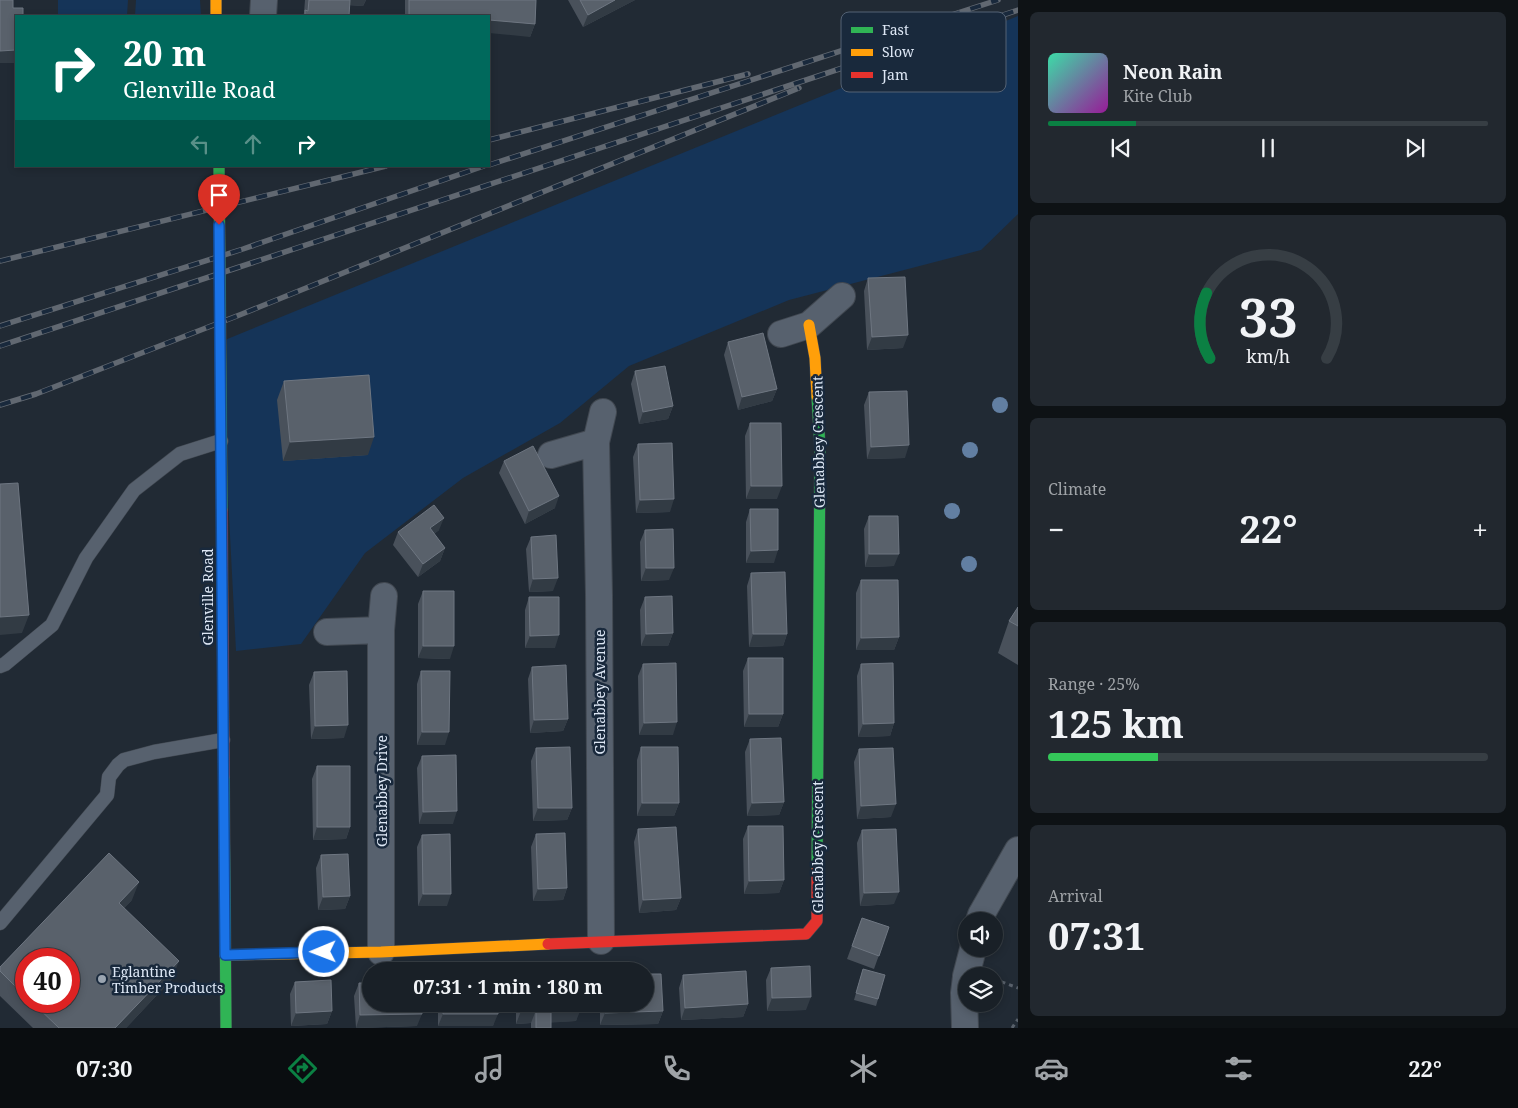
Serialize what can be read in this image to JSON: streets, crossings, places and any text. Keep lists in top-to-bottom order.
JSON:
{
  "streets": {
    "street": [
      "Glenabbey Crescent",
      "Glenville Road",
      "Glenabbey Avenue",
      "Glenabbey Drive"
    ]
  },
  "crossings": [
    ["Glenabbey Crescent", "Glenville Road"],
    ["Glenabbey Crescent", "Glenabbey Avenue"],
    ["Glenabbey Crescent", "Glenabbey Drive"]
  ],
  "places": ["Eglantine Timber Products"],
  "legend": ["Fast", "Slow", "Jam"],
  "page": {
    "turn": ["20 m", "Glenville Road"],
    "song": ["Neon Rain", "Kite Club"],
    "tile": [
      "Climate",
      ["Range · 25%", "125 km"],
      ["Arrival", "07:31"]
    ],
    "heat": ["−", "22°", "+"],
    "limit": "40",
    "trip": "07:31 · 1 min · 180 m",
    "tabs": ["07:30", "22°"],
    "gauge": ["33", "km/h"]
  }
}
